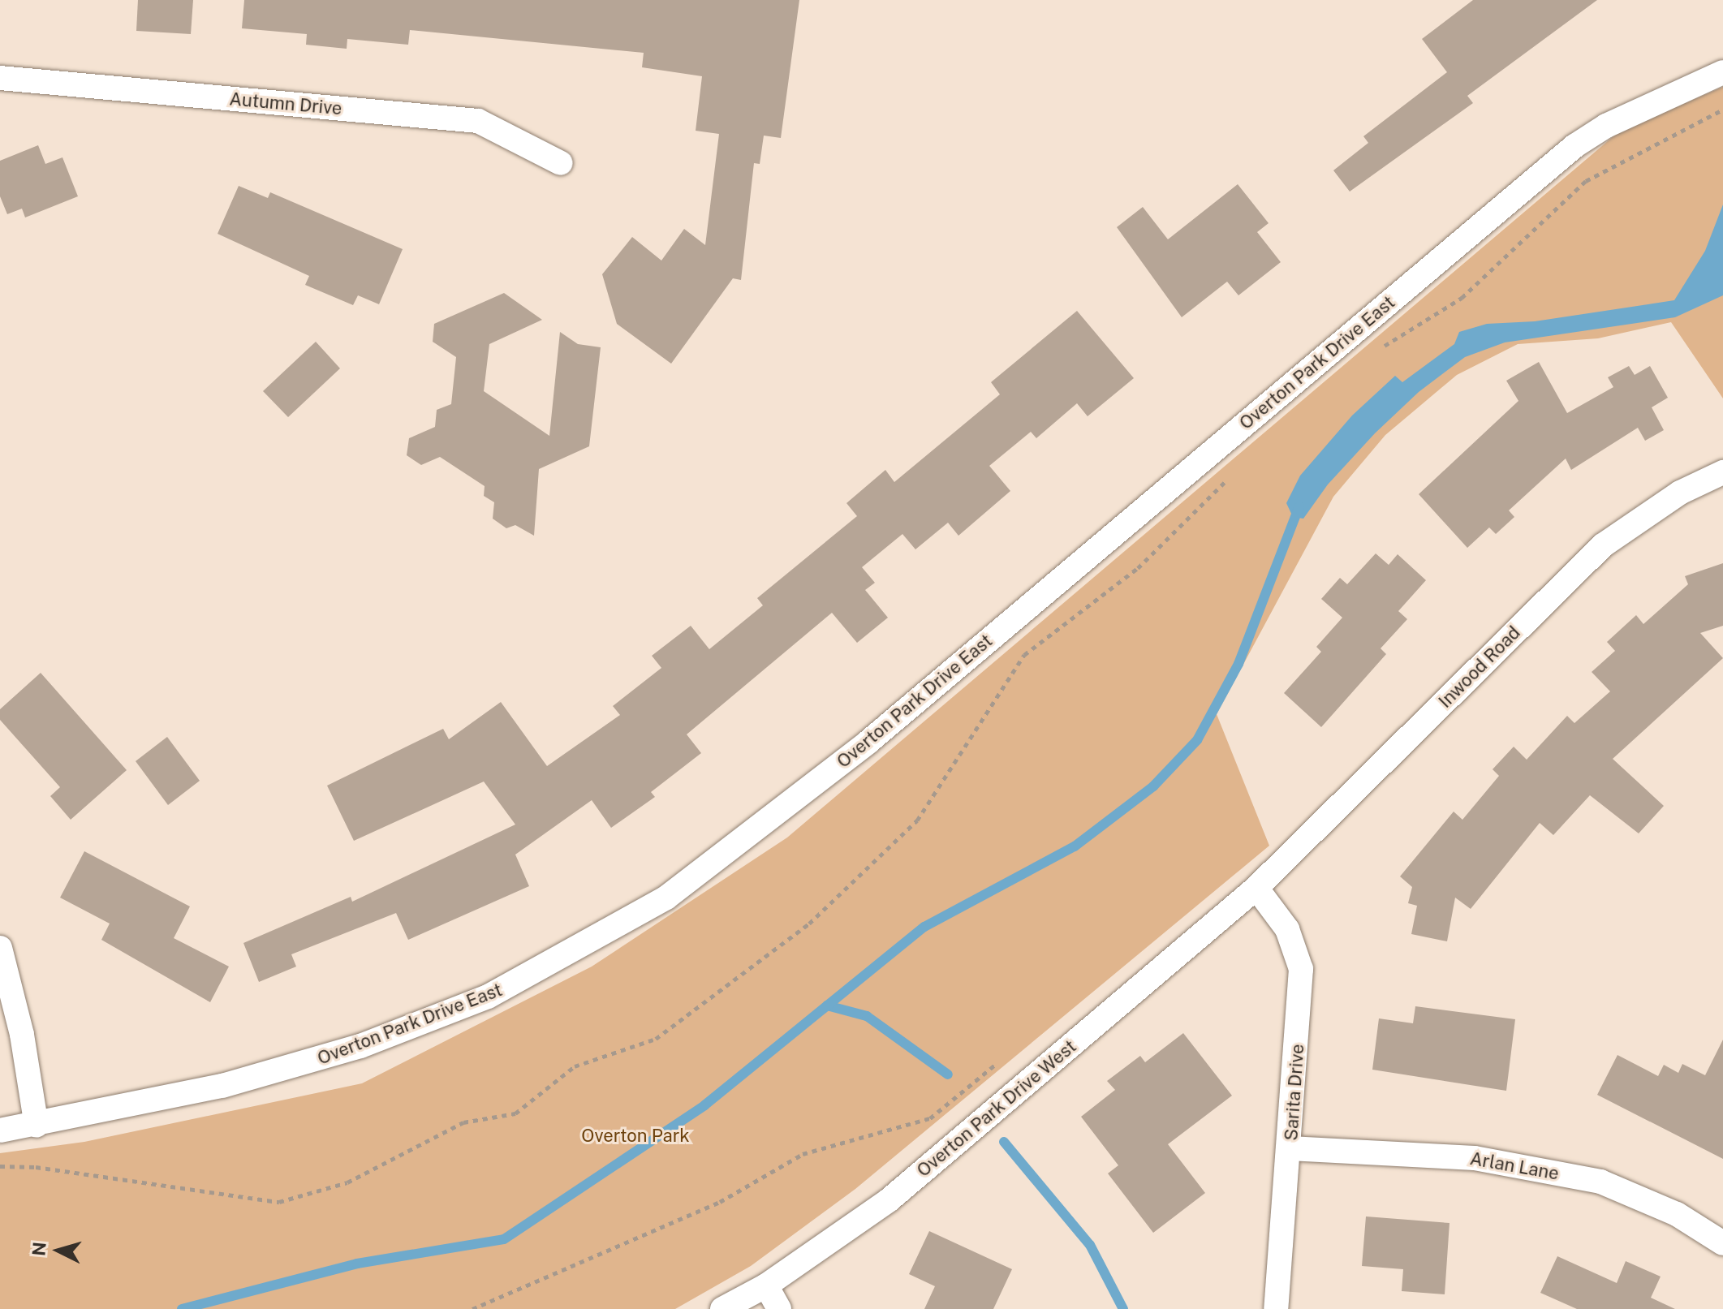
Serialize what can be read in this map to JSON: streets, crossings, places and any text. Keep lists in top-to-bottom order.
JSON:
{
  "streets": {
    "street": [
      "Autumn Drive",
      "Overton Park Drive East",
      "Inwood Road",
      "Sarita Drive",
      "Overton Park Drive West",
      "Arlan Lane"
    ]
  },
  "crossings": [
    ["Inwood Road", "Sarita Drive"],
    ["Inwood Road", "Overton Park Drive West"],
    ["Sarita Drive", "Overton Park Drive West"],
    ["Sarita Drive", "Arlan Lane"]
  ],
  "parks": ["Overton Park"],
  "north": "left"
}
